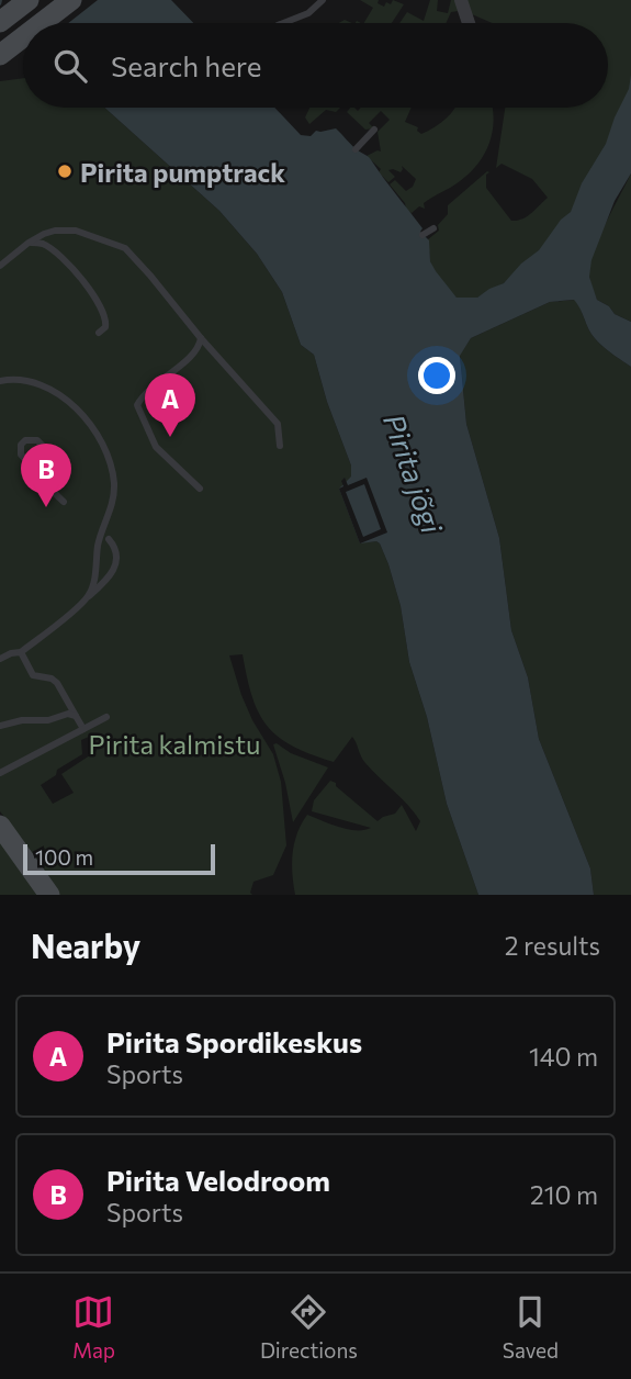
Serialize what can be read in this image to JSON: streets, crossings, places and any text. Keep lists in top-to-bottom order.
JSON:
{
  "water": ["Pirita jõgi"],
  "parks": ["Pirita kalmistu"],
  "places": ["Pirita pumptrack"],
  "scale_bar": "100 m",
  "page": {
    "search": "Search here",
    "pins": ["A", "B"],
    "scale": "100 m",
    "heading": ["Nearby", "2 results"],
    "list": [
      {
        "mark": "A",
        "name": "Pirita Spordikeskus",
        "note": "Sports",
        "value": "140 m"
      },
      {
        "mark": "B",
        "name": "Pirita Velodroom",
        "note": "Sports",
        "value": "210 m"
      }
    ],
    "nav": ["Map", "Directions", "Saved"]
  }
}
